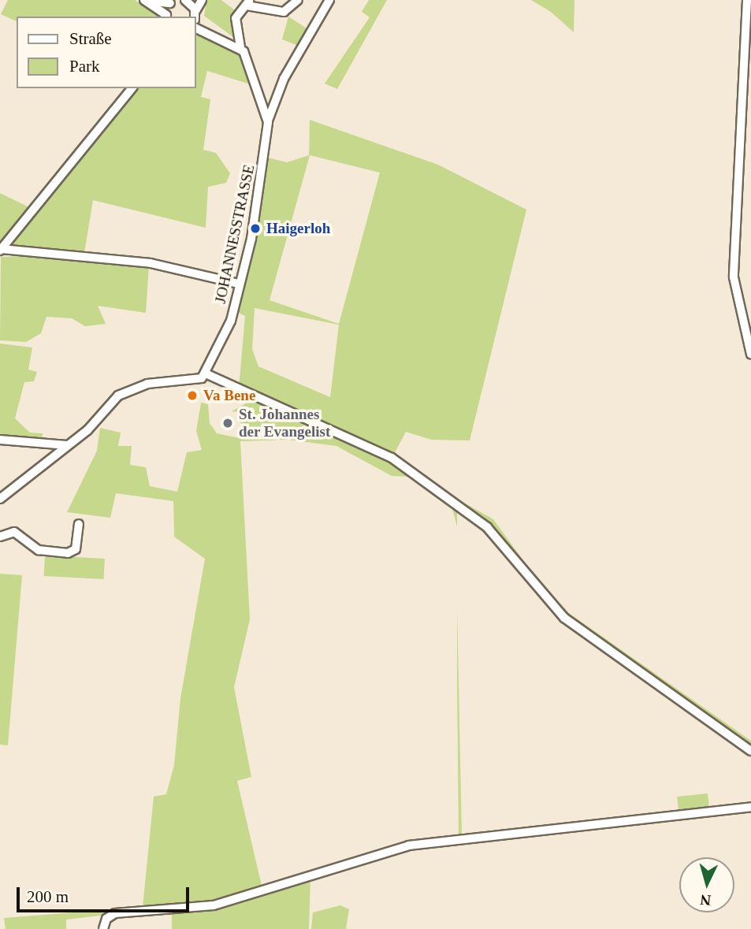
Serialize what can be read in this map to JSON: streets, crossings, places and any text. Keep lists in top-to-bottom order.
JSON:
{
  "streets": {
    "street": ["JOHANNESSTRASSE"]
  },
  "places": ["Haigerloh", "Va Bene", "St. Johannes der Evangelist"],
  "legend": ["Straße", "Park"],
  "scale_bar": "200 m",
  "north": "bottom"
}
